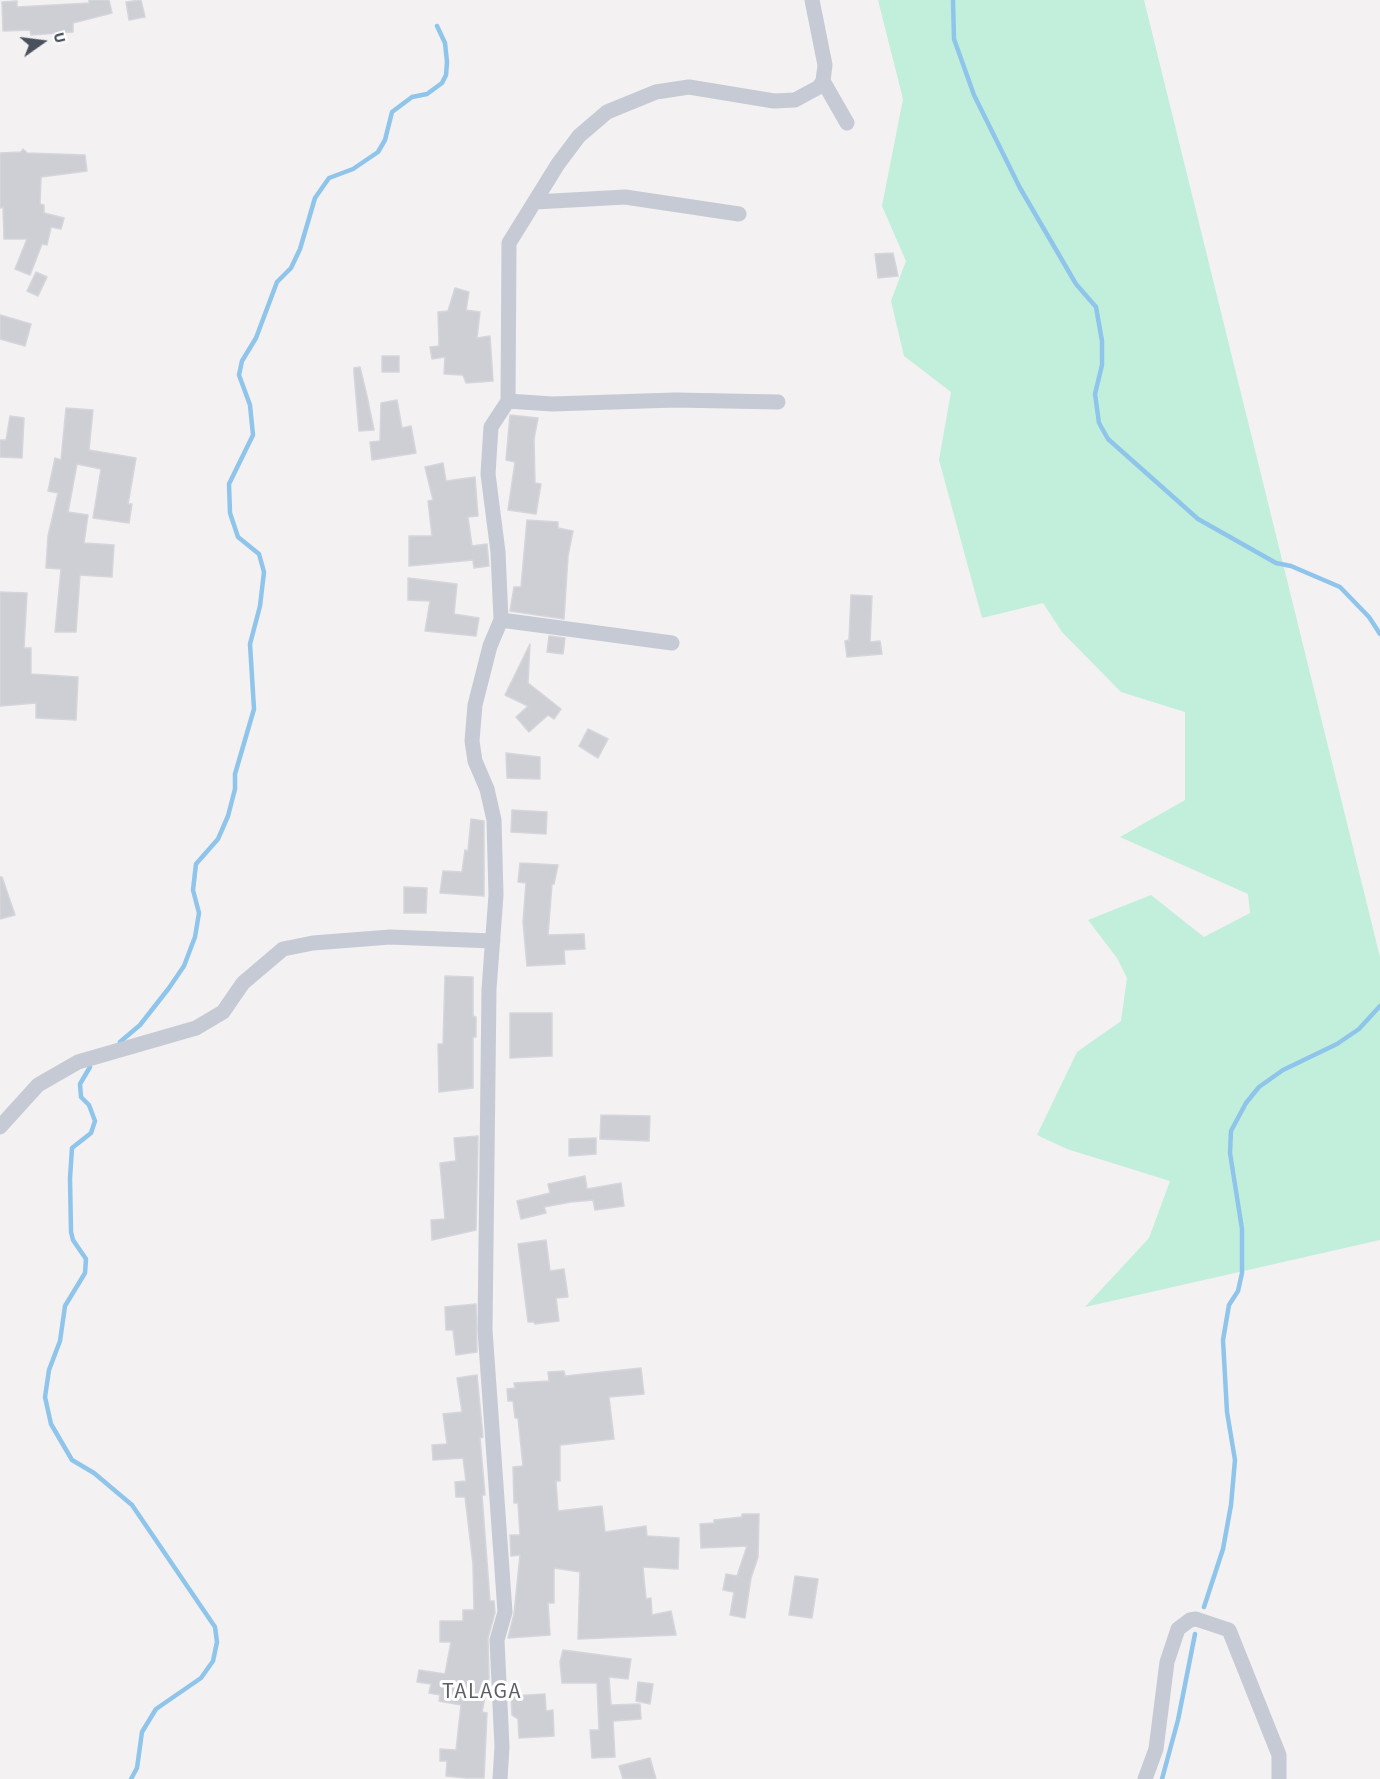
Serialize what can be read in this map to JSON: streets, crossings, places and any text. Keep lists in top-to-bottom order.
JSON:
{
  "districts": ["TALAGA"],
  "north": "right"
}
